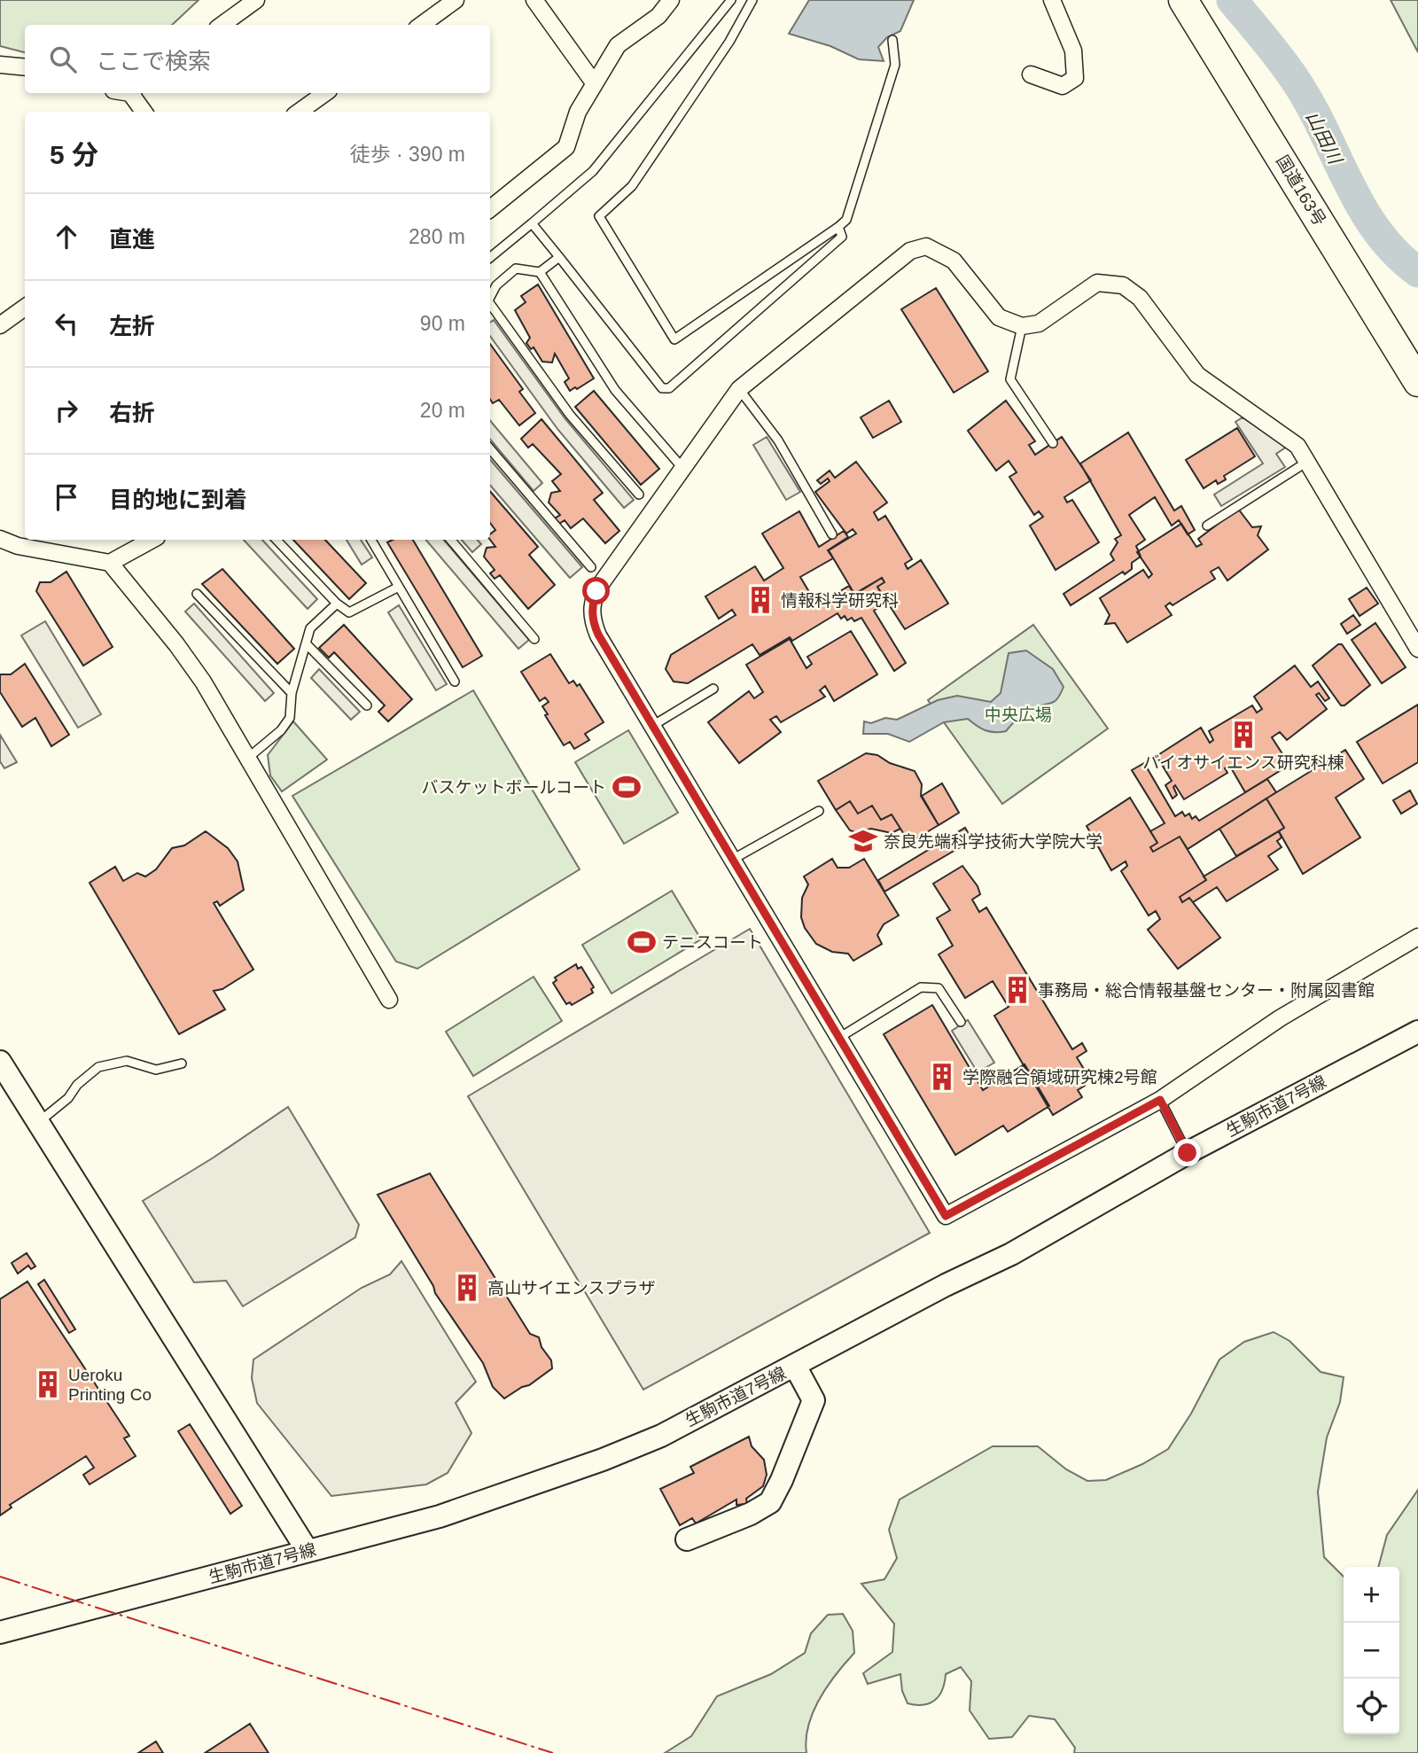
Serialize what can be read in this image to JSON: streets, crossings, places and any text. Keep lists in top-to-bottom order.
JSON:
{
  "streets": {
    "highway": ["国道163号"],
    "street": ["生駒市道7号線"]
  },
  "water": ["山田川"],
  "parks": ["中央広場"],
  "places": {
    "building": [
      "情報科学研究科",
      "バイオサイエンス研究科棟",
      "事務局・総合情報基盤センター・附属図書館",
      "学際融合領域研究棟2号館",
      "高山サイエンスプラザ",
      "Ueroku Printing Co"
    ],
    "sports": ["バスケットボールコート", "テニスコート"],
    "school or university": ["奈良先端科学技術大学院大学"]
  },
  "page": {
    "search": "ここで検索",
    "heading": ["5 分", "徒歩 · 390 m"],
    "list": [
      ["直進", "280 m"],
      ["左折", "90 m"],
      ["右折", "20 m"],
      "目的地に到着"
    ],
    "map_buttons": ["+", "−"]
  }
}
